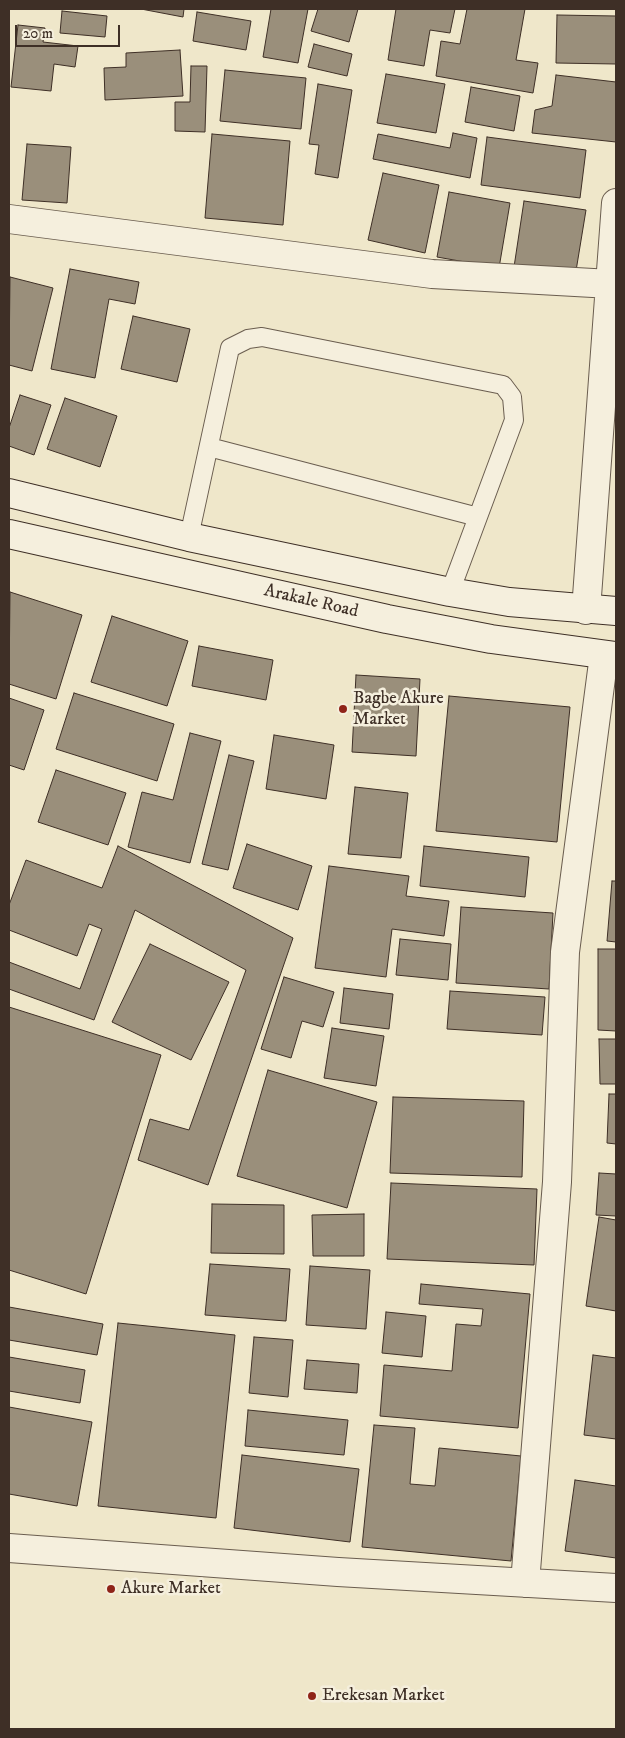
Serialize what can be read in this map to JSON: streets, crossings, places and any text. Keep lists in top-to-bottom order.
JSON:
{
  "streets": {
    "street": ["Arakale Road"]
  },
  "places": ["Bagbe Akure Market", "Akure Market", "Erekesan Market"],
  "scale_bar": "20 m"
}
